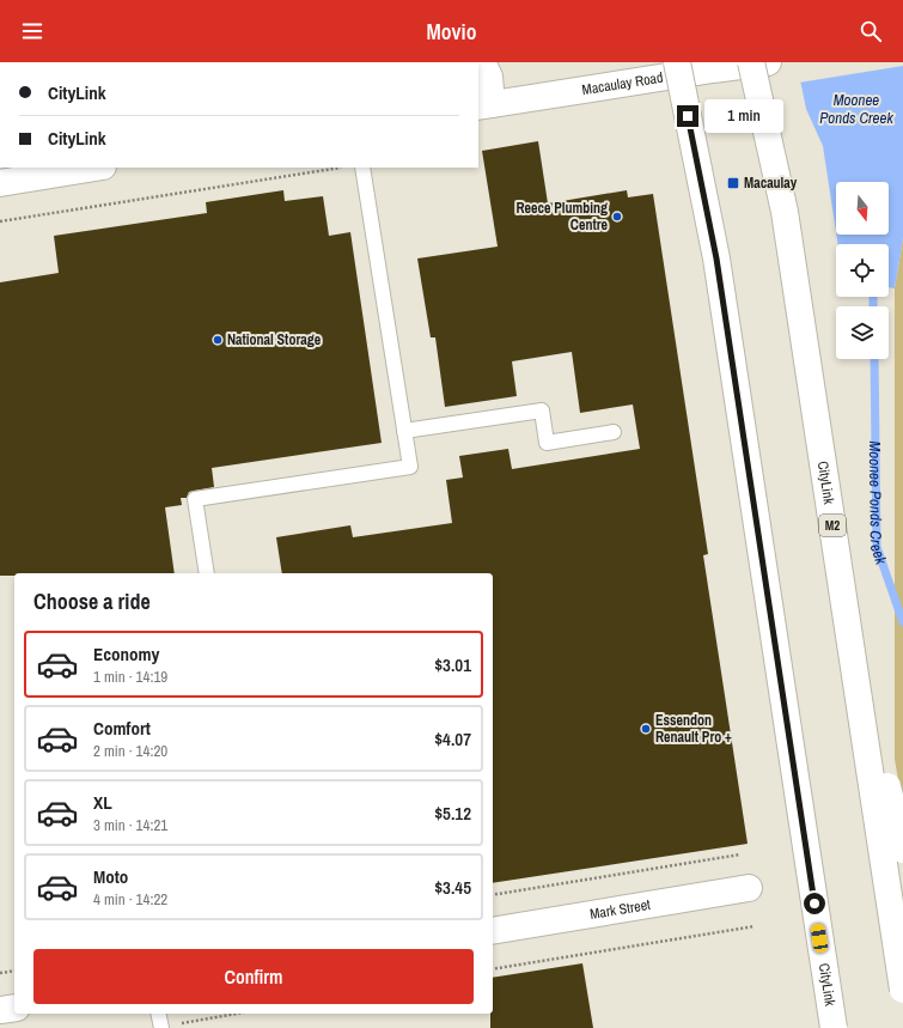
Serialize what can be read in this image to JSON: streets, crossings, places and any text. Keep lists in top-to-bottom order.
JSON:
{
  "streets": {
    "main road": [
      "Macaulay Road",
      "CityLink",
      "M2",
      "Mark Street"
    ]
  },
  "crossings": [
    ["Macaulay Road", "CityLink"]
  ],
  "water": ["Moonee Ponds Creek"],
  "places": {
    "transit": ["Macaulay"],
    "other": ["Reece Plumbing Centre", "National Storage", "Essendon Renault Pro +"]
  },
  "north": "bottom",
  "page": {
    "header": "Movio",
    "banner": ["CityLink", "CityLink"],
    "bubble": "1 min",
    "heading": "Choose a ride",
    "list": [
      {
        "name": "Economy",
        "note": "1 min · 14:19",
        "value": "$3.01"
      },
      {
        "name": "Comfort",
        "note": "2 min · 14:20",
        "value": "$4.07"
      },
      {
        "name": "XL",
        "note": "3 min · 14:21",
        "value": "$5.12"
      },
      {
        "name": "Moto",
        "note": "4 min · 14:22",
        "value": "$3.45"
      }
    ],
    "buttons": "Confirm"
  }
}
